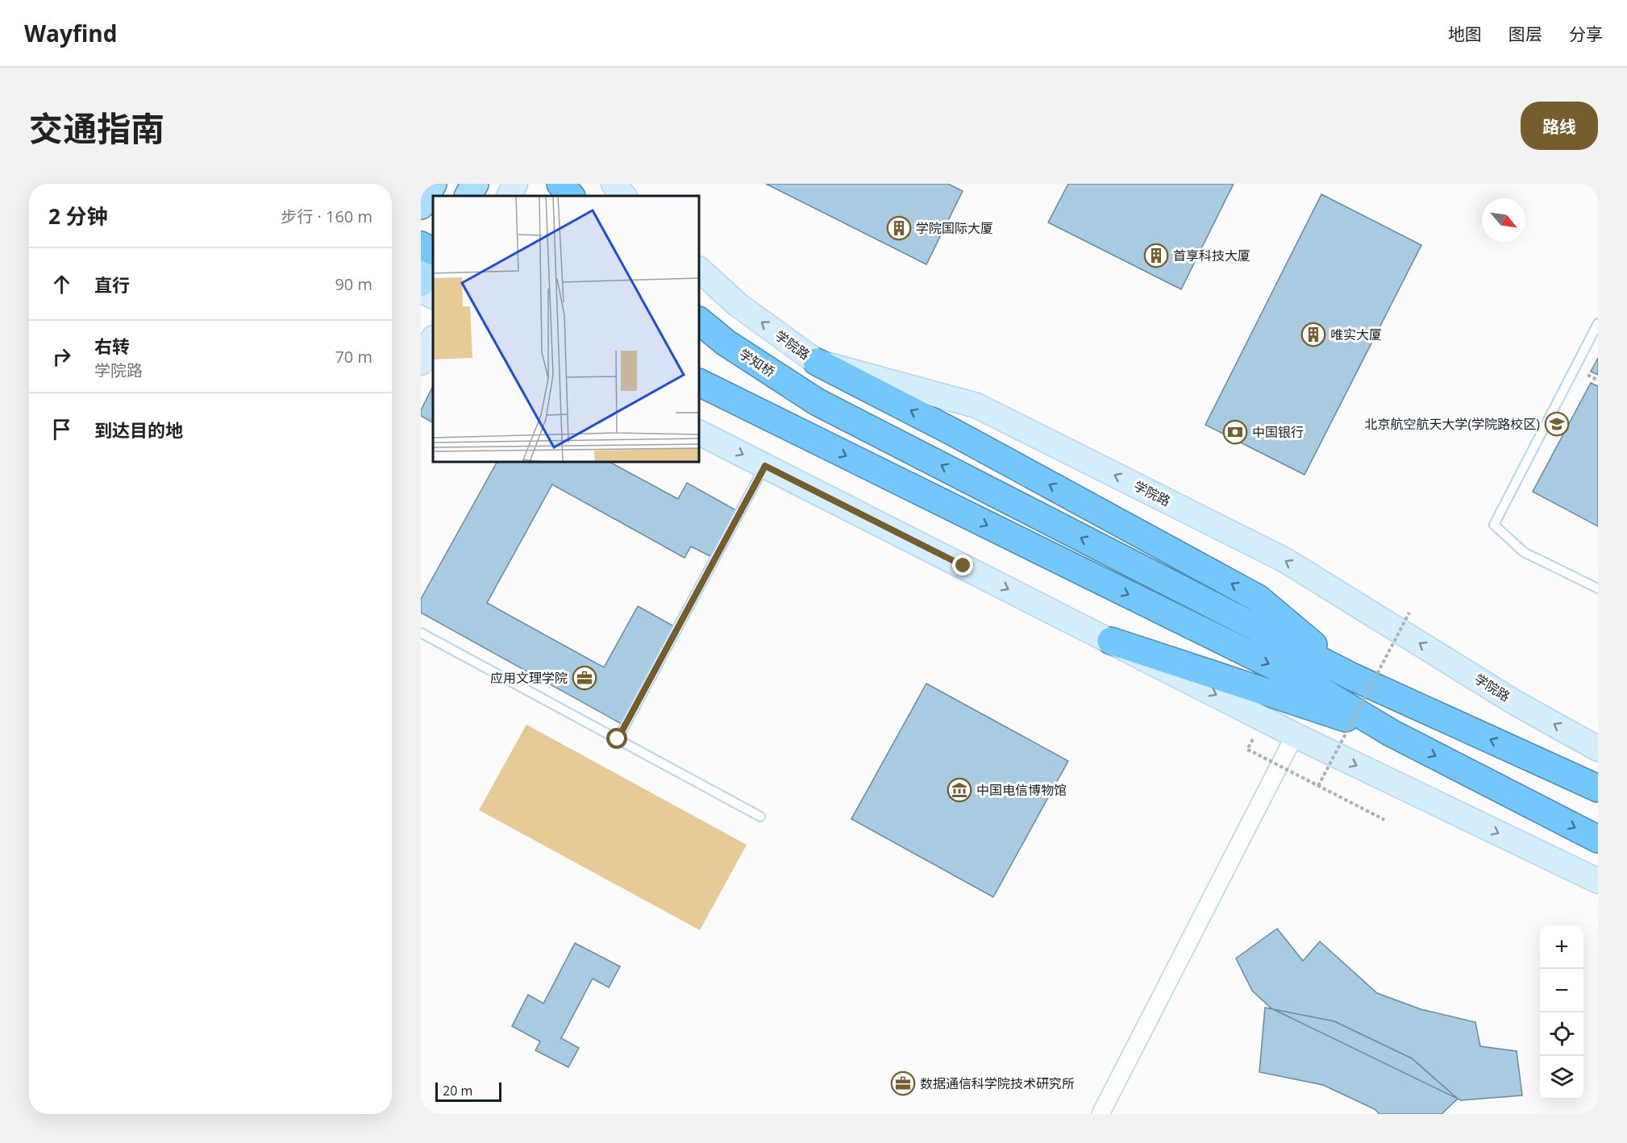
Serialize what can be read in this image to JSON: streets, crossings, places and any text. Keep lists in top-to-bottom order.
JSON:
{
  "streets": {
    "highway": ["学知桥"],
    "street": ["学院路"]
  },
  "places": {
    "building": ["学院国际大厦", "首享科技大厦", "唯实大厦"],
    "school or university": ["北京航空航天大学(学院路校区)"],
    "bank": ["中国银行"],
    "office": ["应用文理学院", "数据通信科学院技术研究所"],
    "museum": ["中国电信博物馆"]
  },
  "scale_bar": "20 m",
  "north": "bottom right",
  "page": {
    "header": "Wayfind",
    "nav": ["地图", "图层", "分享"],
    "title": "交通指南",
    "buttons": "路线",
    "heading": ["2 分钟", "步行 · 160 m"],
    "list": [
      ["直行", "90 m"],
      ["右转", "学院路", "70 m"],
      "到达目的地"
    ],
    "map_buttons": ["+", "−"],
    "scale": "20 m"
  }
}
